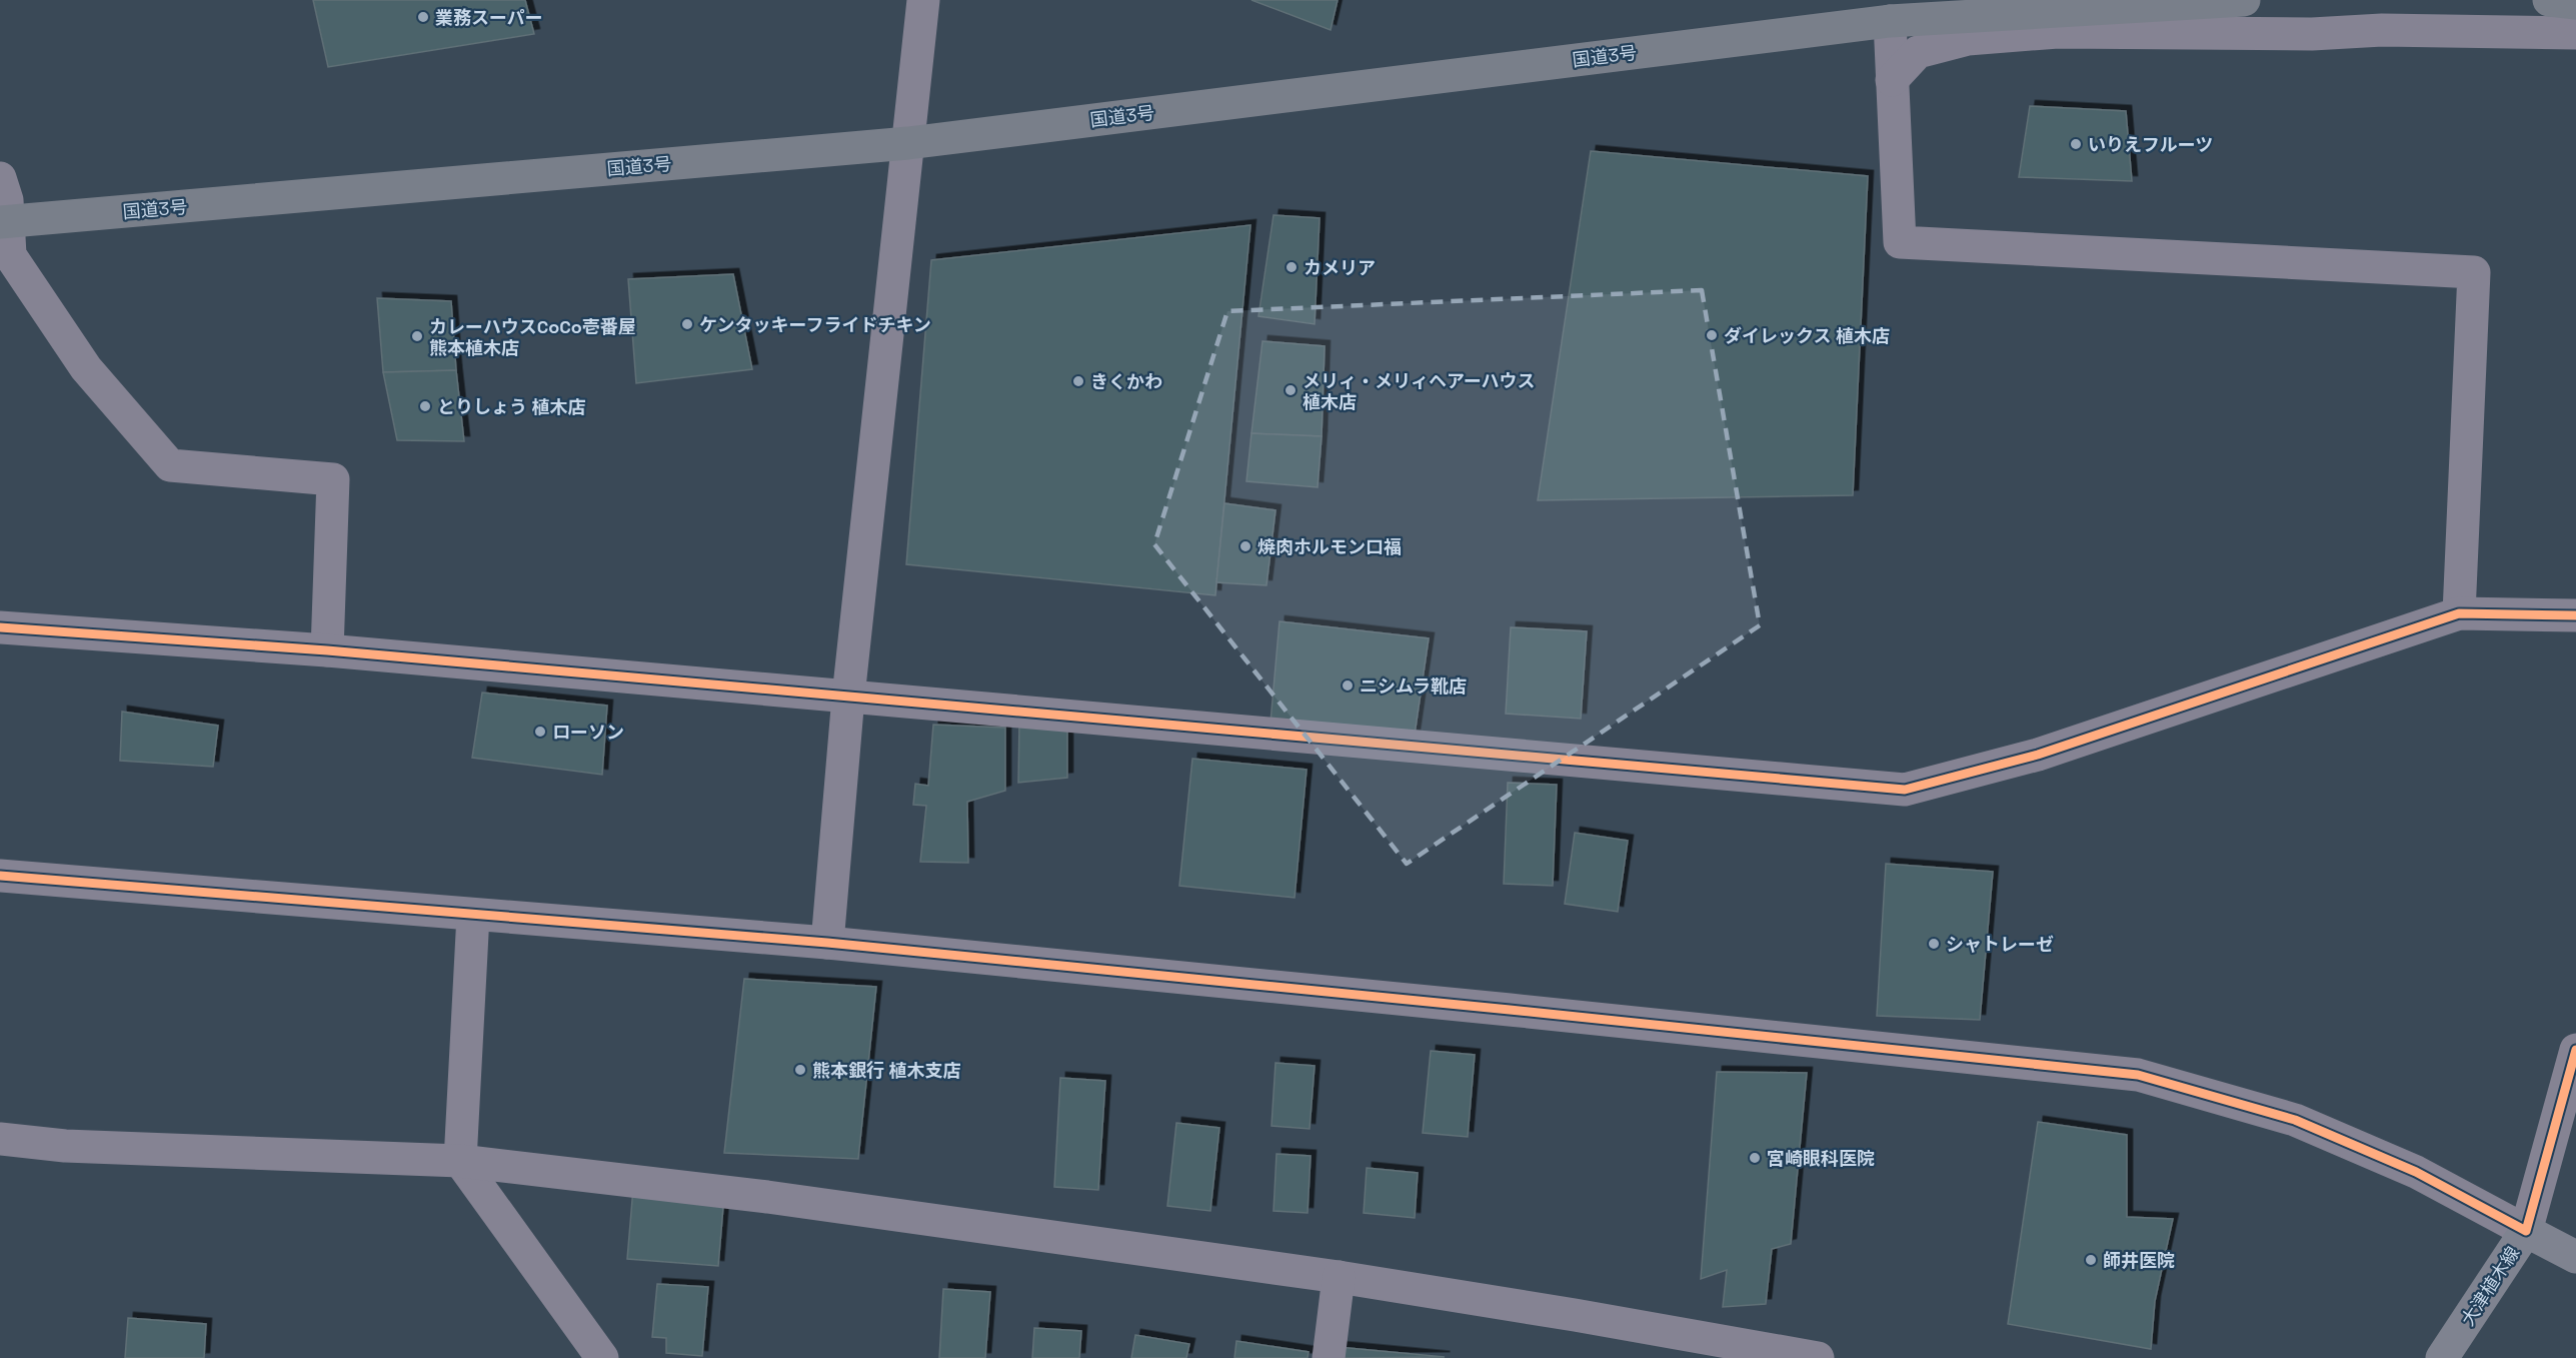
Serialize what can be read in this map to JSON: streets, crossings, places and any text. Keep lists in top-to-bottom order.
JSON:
{
  "streets": {
    "highway": ["国道3号"],
    "main road": ["大津植木線"]
  },
  "places": [
    "業務スーパー",
    "いりえフルーツ",
    "カメリア",
    "ケンタッキーフライドチキン",
    "ダイレックス 植木店",
    "カレーハウスCoCo壱番屋 熊本植木店",
    "きくかわ",
    "メリィ・メリィヘアーハウス 植木店",
    "とりしょう 植木店",
    "焼肉ホルモン口福",
    "ニシムラ靴店",
    "ローソン",
    "シャトレーゼ",
    "熊本銀行 植木支店",
    "宮崎眼科医院",
    "師井医院"
  ]
}
